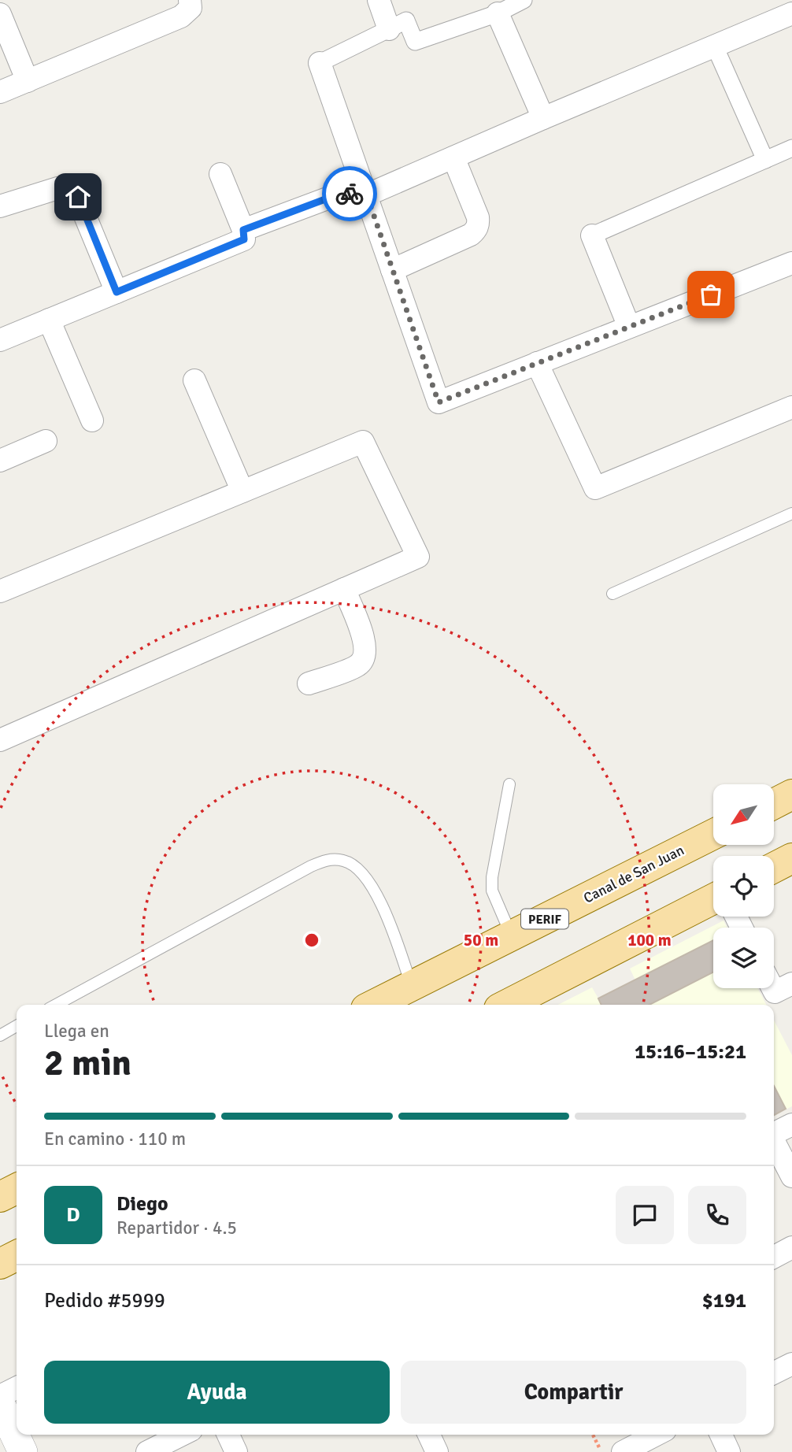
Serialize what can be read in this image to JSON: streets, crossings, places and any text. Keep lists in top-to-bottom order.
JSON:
{
  "streets": {
    "main road": ["Canal de San Juan", "PERIF"]
  },
  "north": "bottom left",
  "page": {
    "heading": ["2 min", "Llega en", "15:16–15:21"],
    "panel": [
      "Diego",
      "Repartidor · 4.5",
      "Pedido #5999",
      "$191"
    ],
    "bar": "En camino · 110 m",
    "round": "D",
    "buttons": ["Ayuda", "Compartir"]
  },
  "rings": ["50 m", "100 m"]
}
